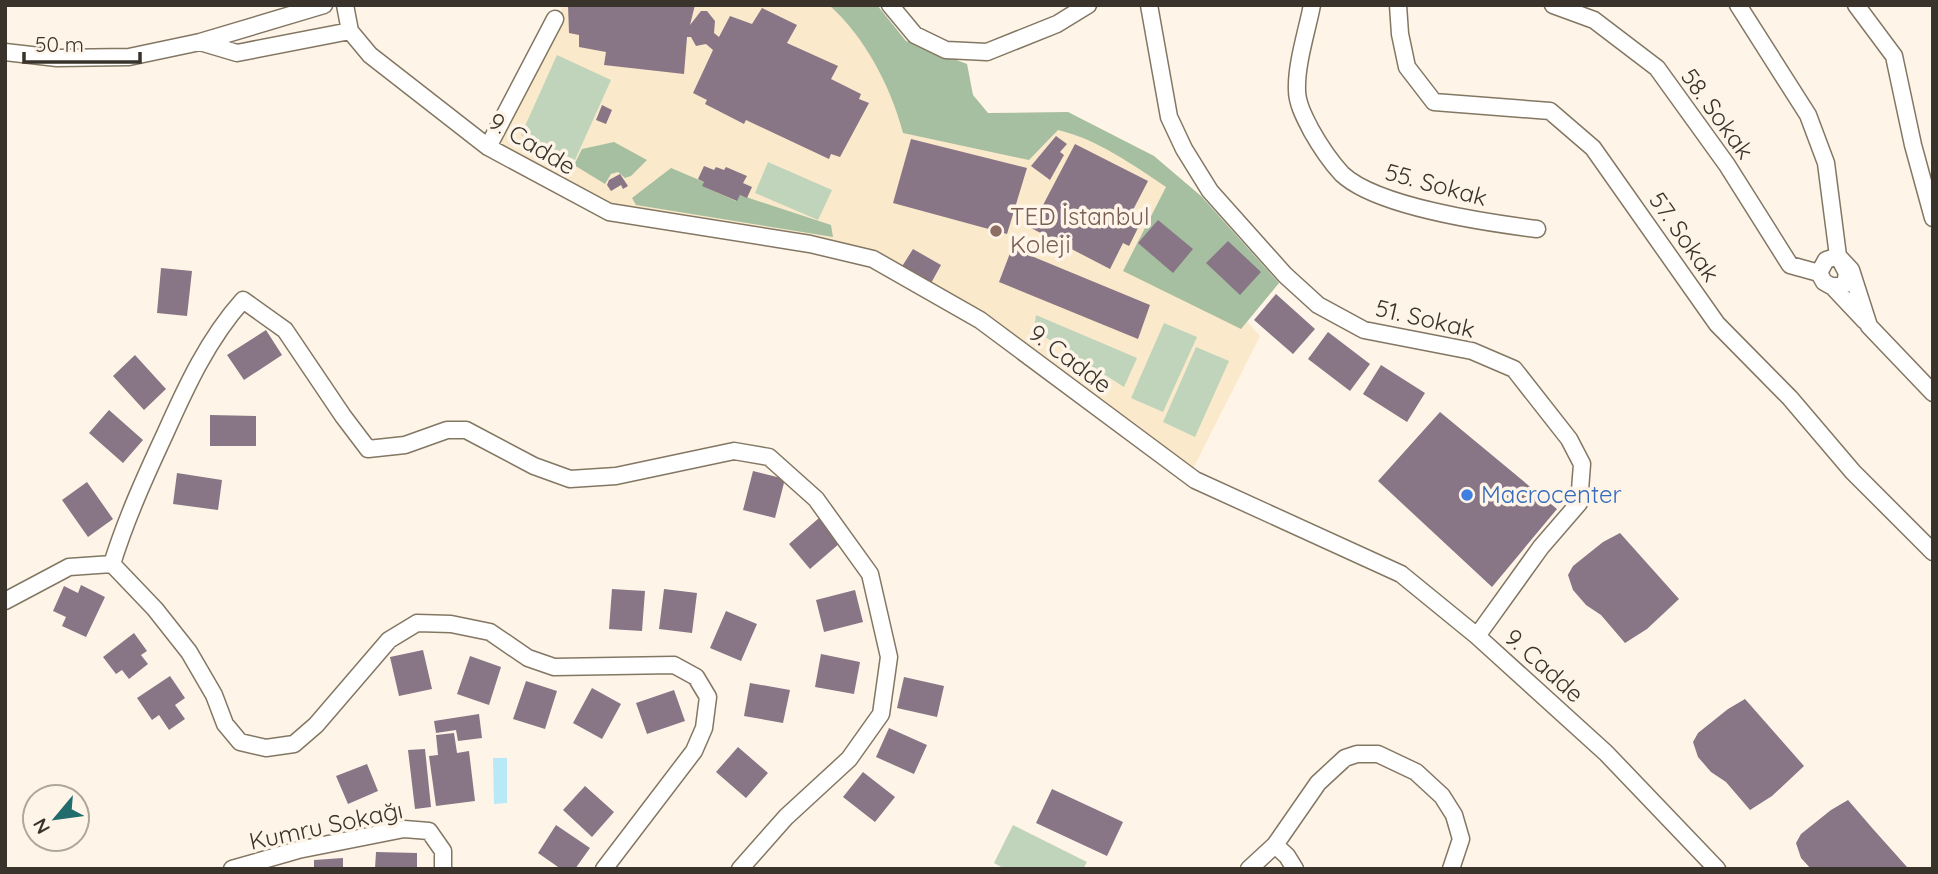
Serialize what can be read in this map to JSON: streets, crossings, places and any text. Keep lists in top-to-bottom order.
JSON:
{
  "streets": {
    "street": [
      "58. Sokak",
      "9. Cadde",
      "55. Sokak",
      "57. Sokak",
      "51. Sokak",
      "Kumru Sokağı"
    ]
  },
  "crossings": [
    ["9. Cadde", "51. Sokak"]
  ],
  "places": ["TED İstanbul Koleji", "Macrocenter"],
  "scale_bar": "50 m",
  "north": "bottom left"
}
